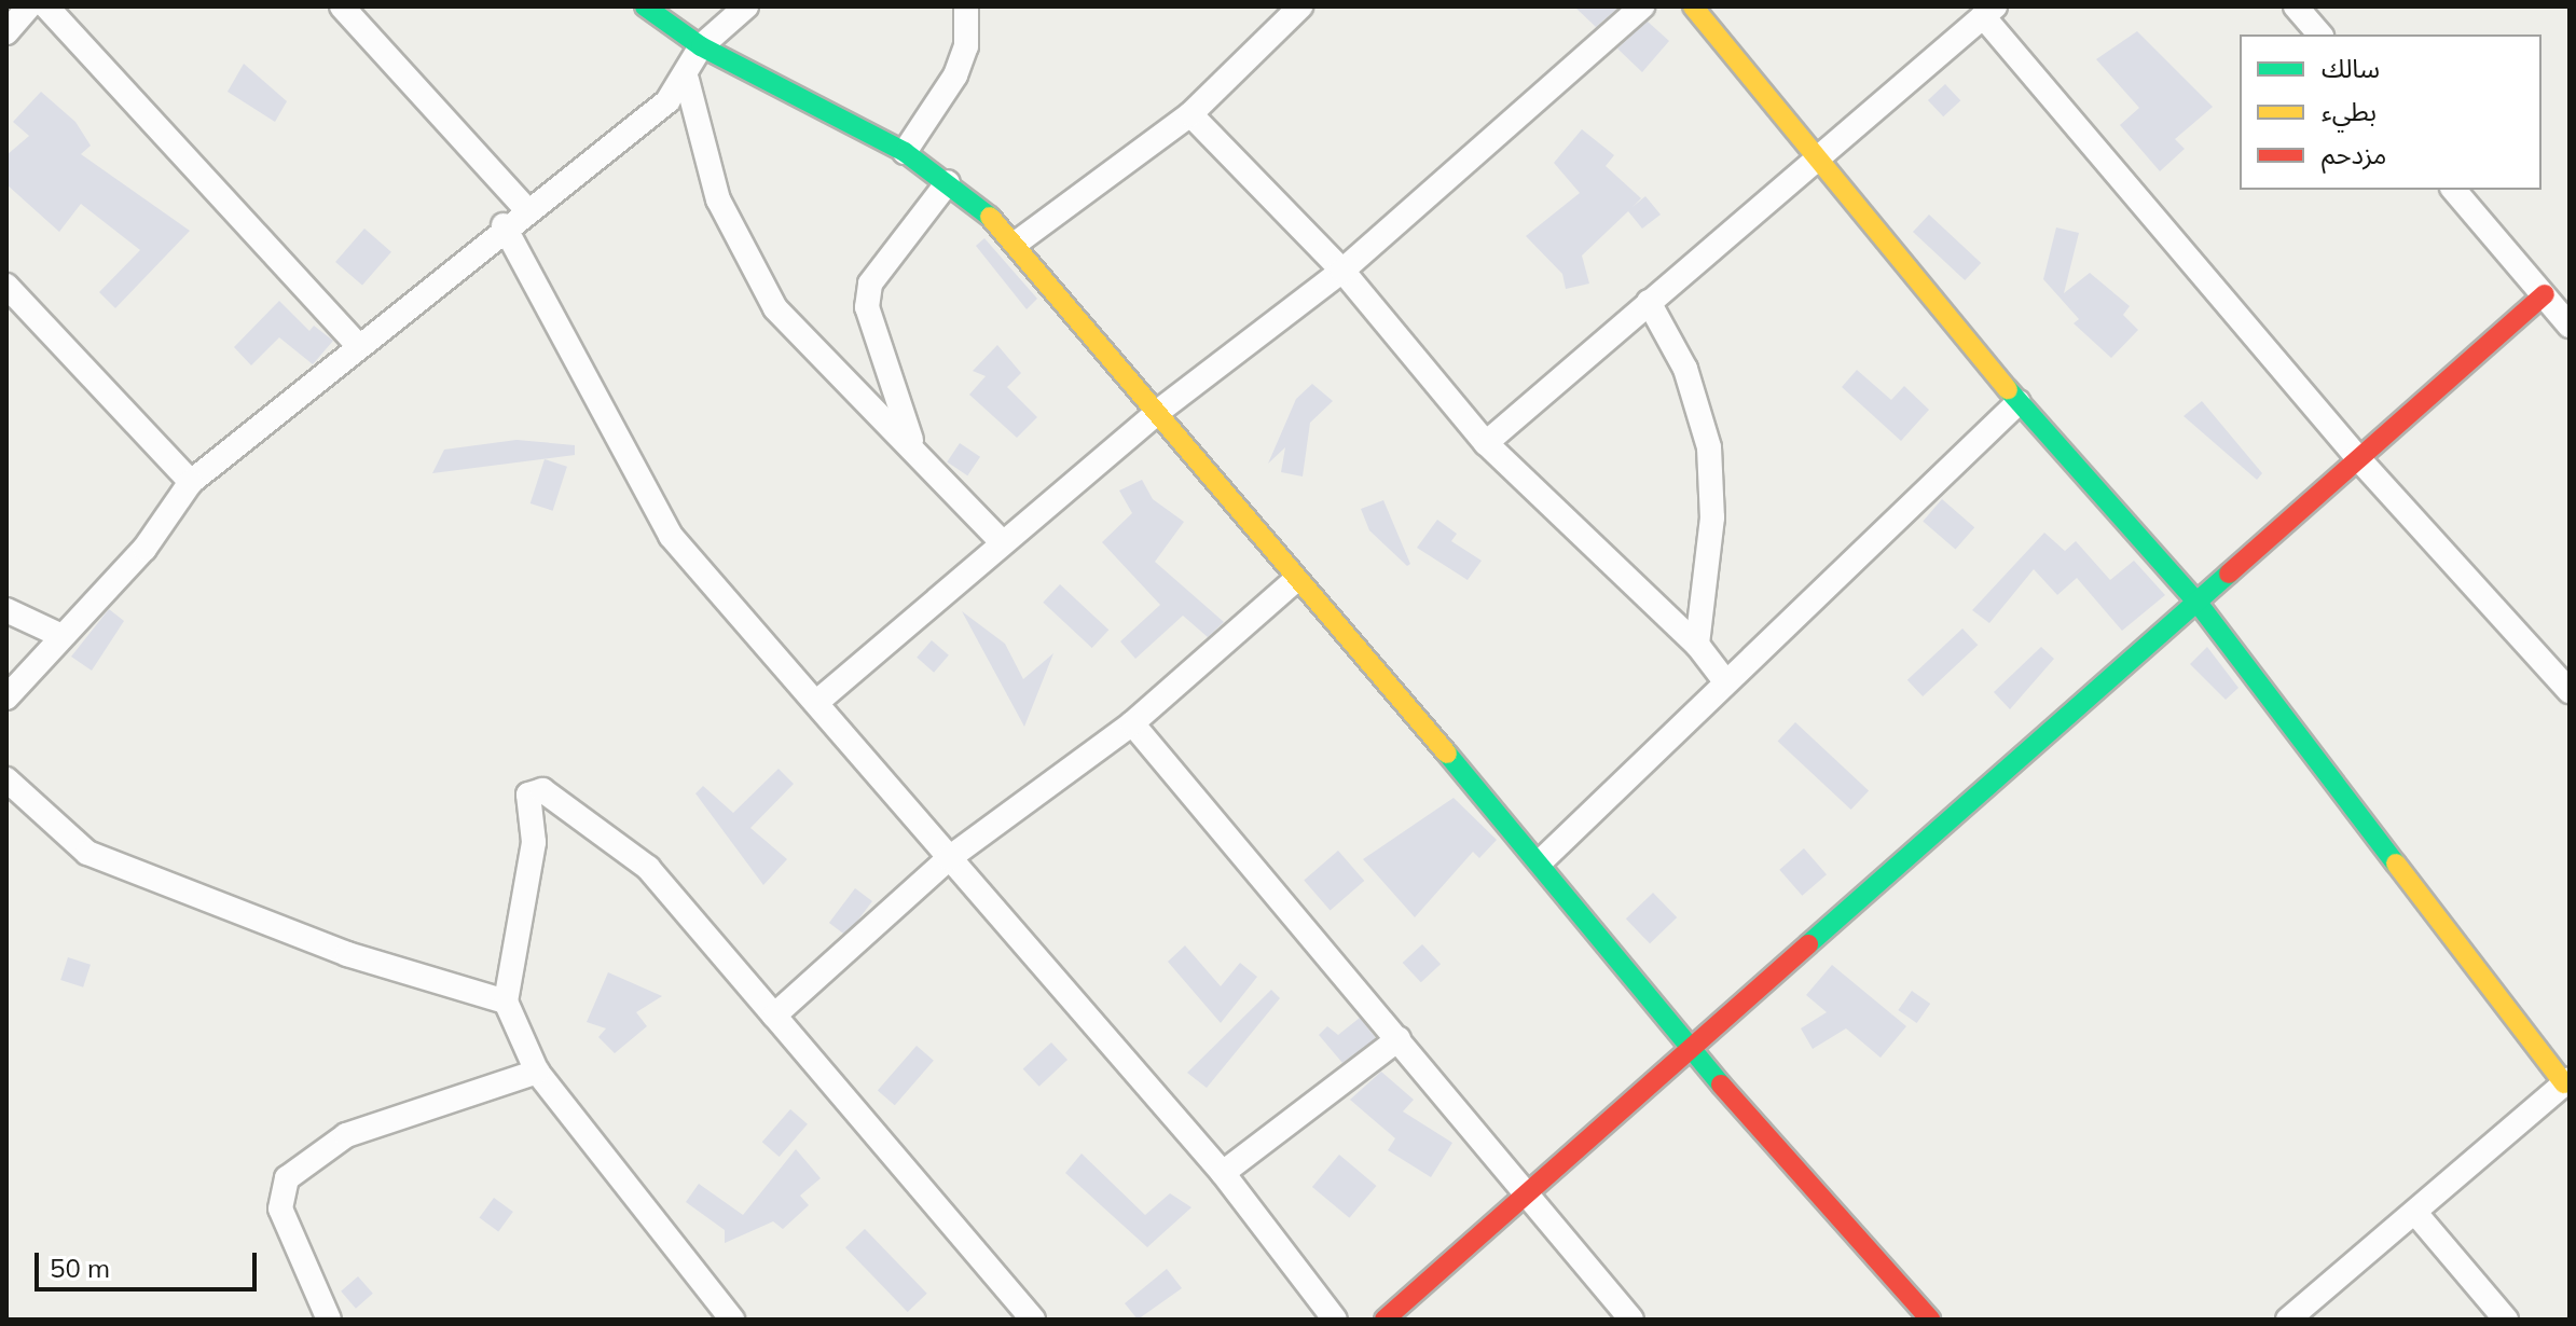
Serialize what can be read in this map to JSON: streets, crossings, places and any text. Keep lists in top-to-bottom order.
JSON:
{
  "legend": ["سالك", "بطيء", "مزدحم"],
  "scale_bar": "50 m"
}
